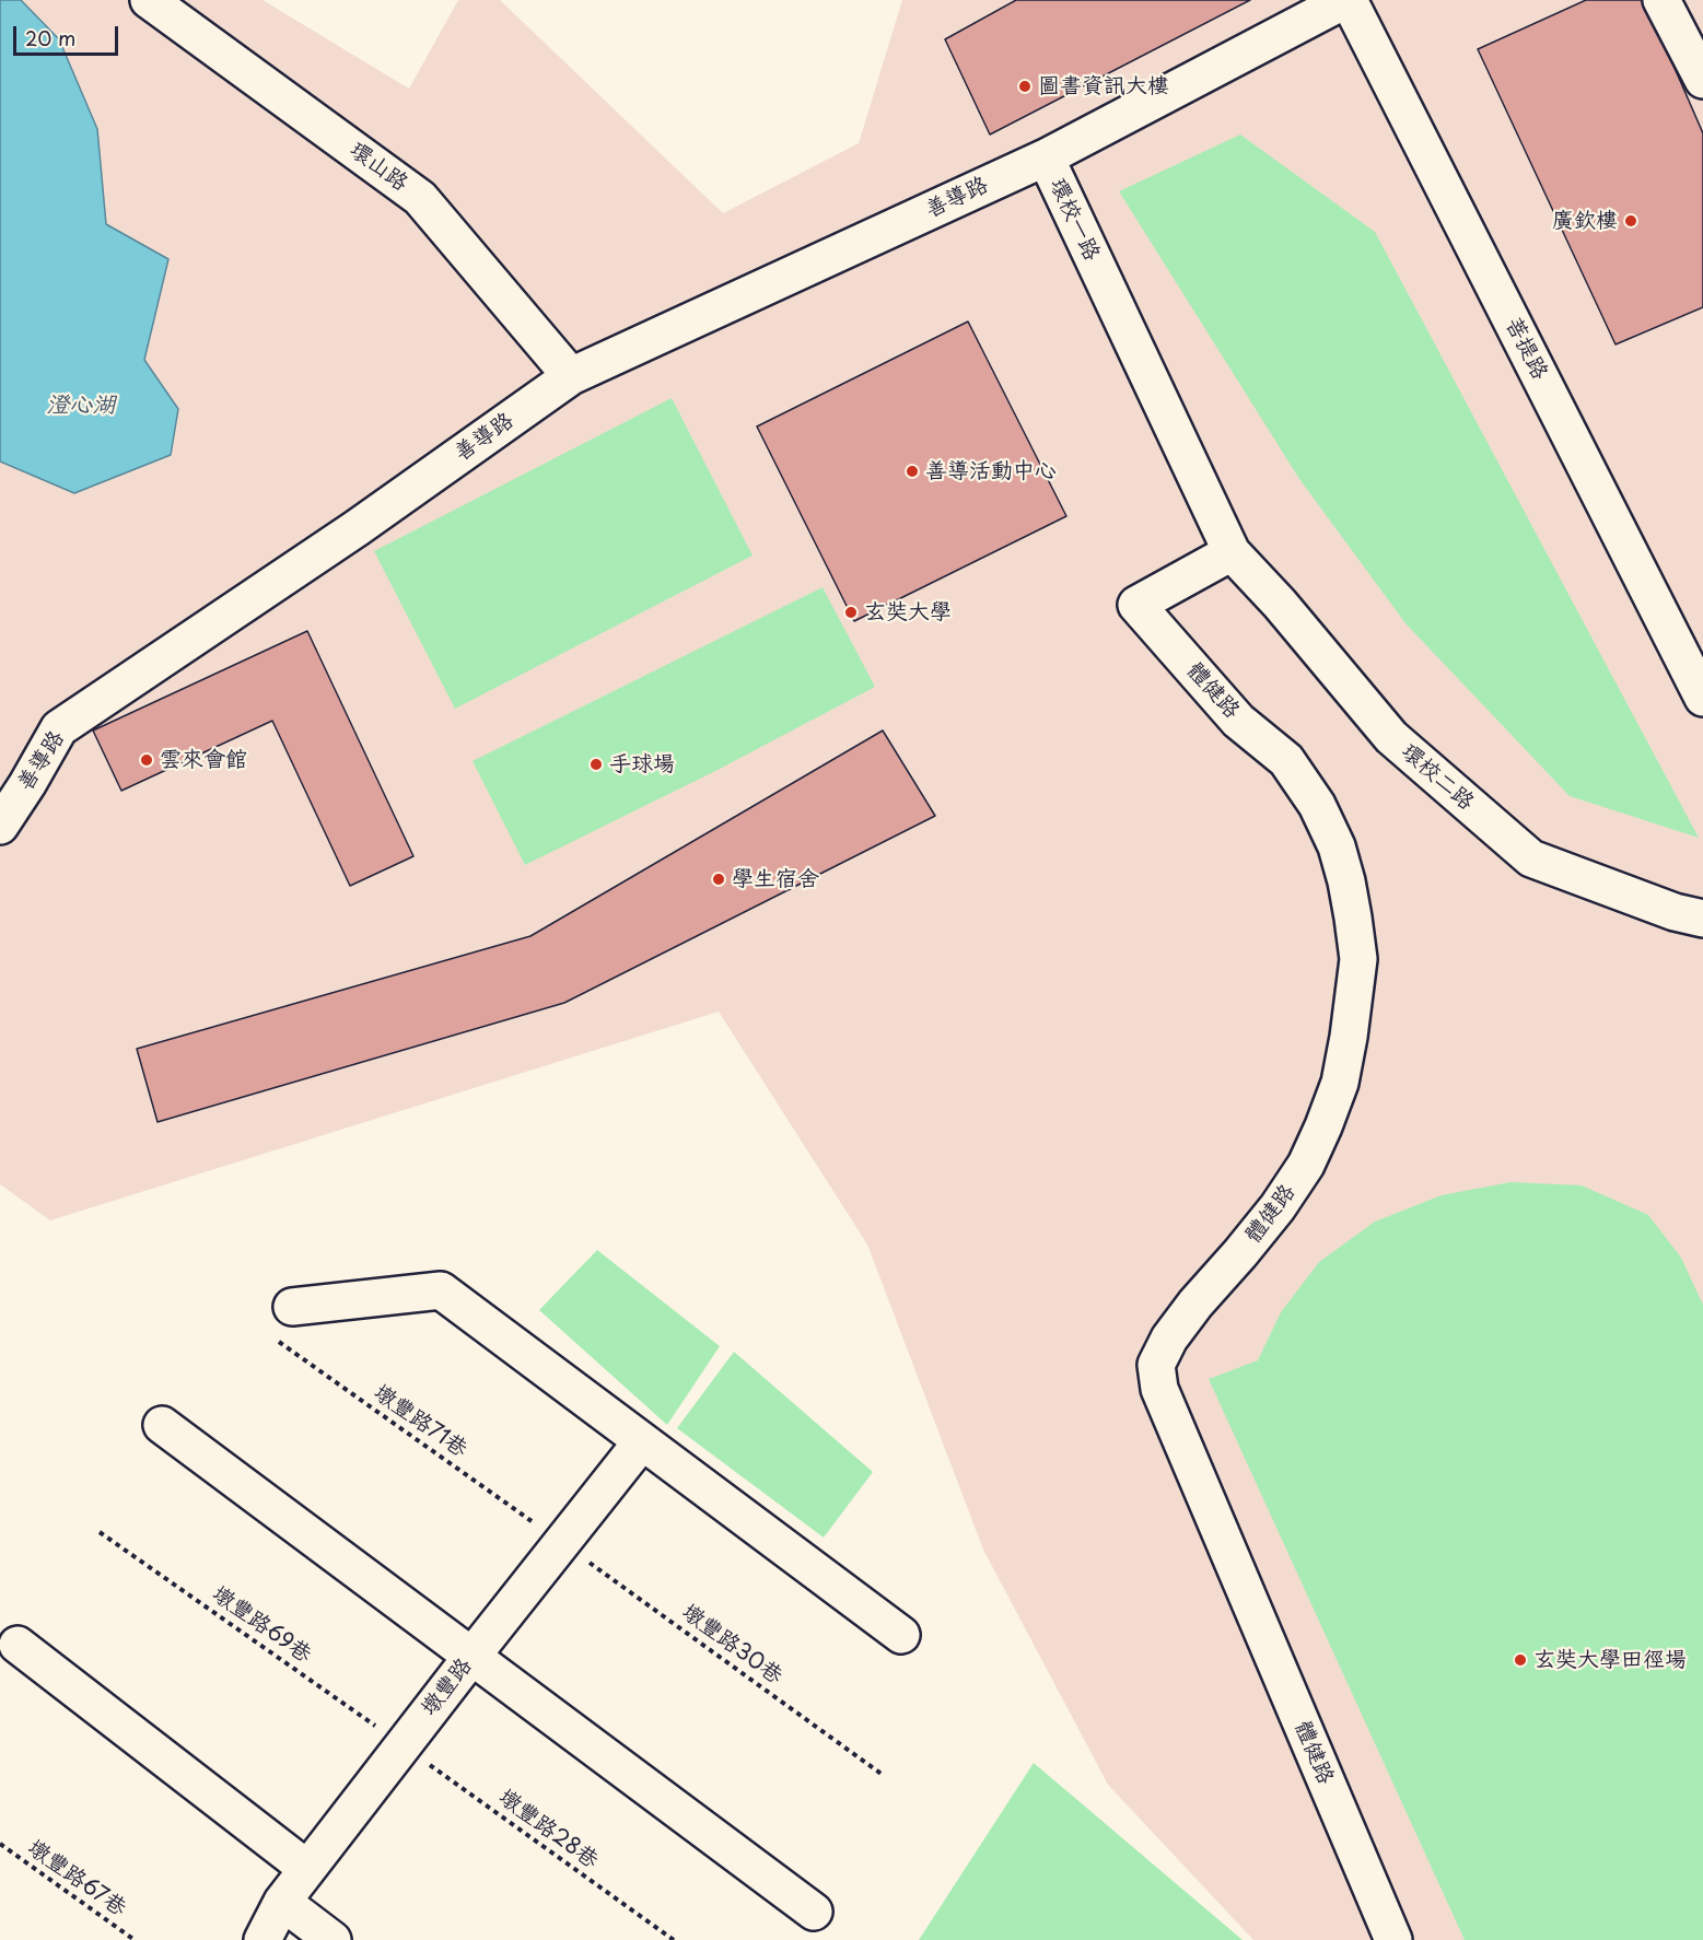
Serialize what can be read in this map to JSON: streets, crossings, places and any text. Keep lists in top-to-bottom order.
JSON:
{
  "streets": {
    "street": [
      "環山路",
      "善導路",
      "環校一路",
      "菩提路",
      "體健路",
      "環校二路",
      "墩豐路"
    ],
    "path": [
      "墩豐路71巷",
      "墩豐路69巷",
      "墩豐路30巷",
      "墩豐路28巷",
      "墩豐路67巷"
    ]
  },
  "crossings": [
    ["環山路", "善導路"],
    ["善導路", "環校一路"],
    ["環校一路", "菩提路"],
    ["環校一路", "體健路"],
    ["環校一路", "環校二路"],
    ["體健路", "環校二路"],
    ["墩豐路71巷", "墩豐路30巷"],
    ["墩豐路71巷", "墩豐路"],
    ["墩豐路69巷", "墩豐路"],
    ["墩豐路69巷", "墩豐路28巷"],
    ["墩豐路30巷", "墩豐路"],
    ["墩豐路", "墩豐路28巷"]
  ],
  "water": ["澄心湖"],
  "places": [
    "圖書資訊大樓",
    "廣欽樓",
    "善導活動中心",
    "玄奘大學",
    "雲來會館",
    "手球場",
    "學生宿舍",
    "玄奘大學田徑場"
  ],
  "scale_bar": "20 m"
}
